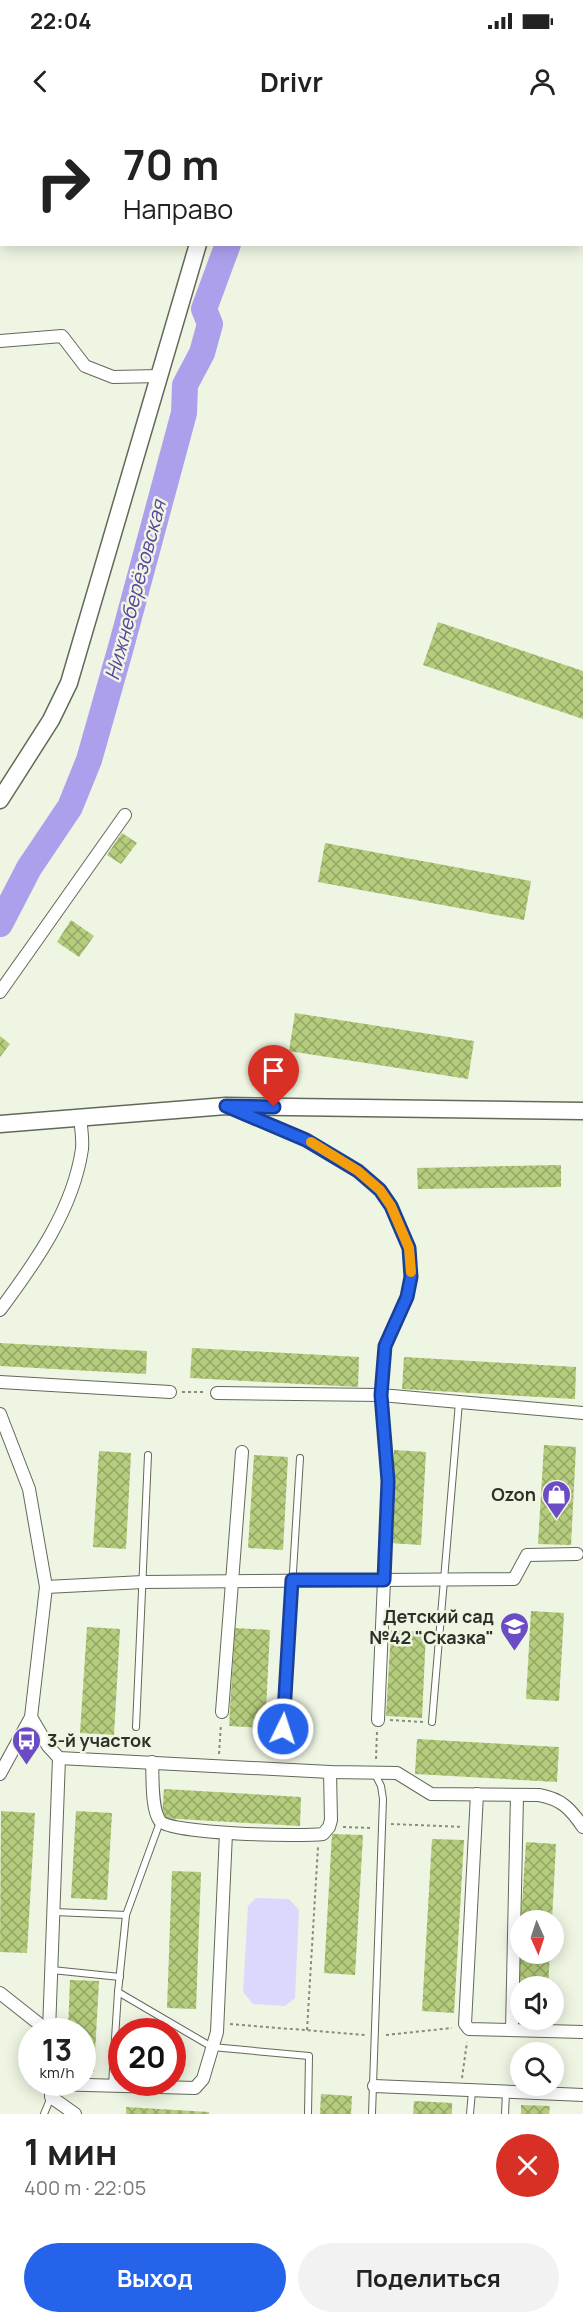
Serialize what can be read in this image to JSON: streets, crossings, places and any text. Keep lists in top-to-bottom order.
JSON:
{
  "water": ["Нижнеберёзовская"],
  "places": {
    "shop": ["Ozon"],
    "school or university": ["Детский сад №42 \"Сказка\""],
    "bus stop": ["3-й участок"]
  },
  "north": "bottom",
  "page": {
    "status": "22:04",
    "header": "Drivr",
    "turn": ["70 m", "Направо"],
    "speed": "13 km/h",
    "limit": "20",
    "heading": ["1 мин", "400 m · 22:05"],
    "buttons": ["Выход", "Поделиться"]
  }
}
